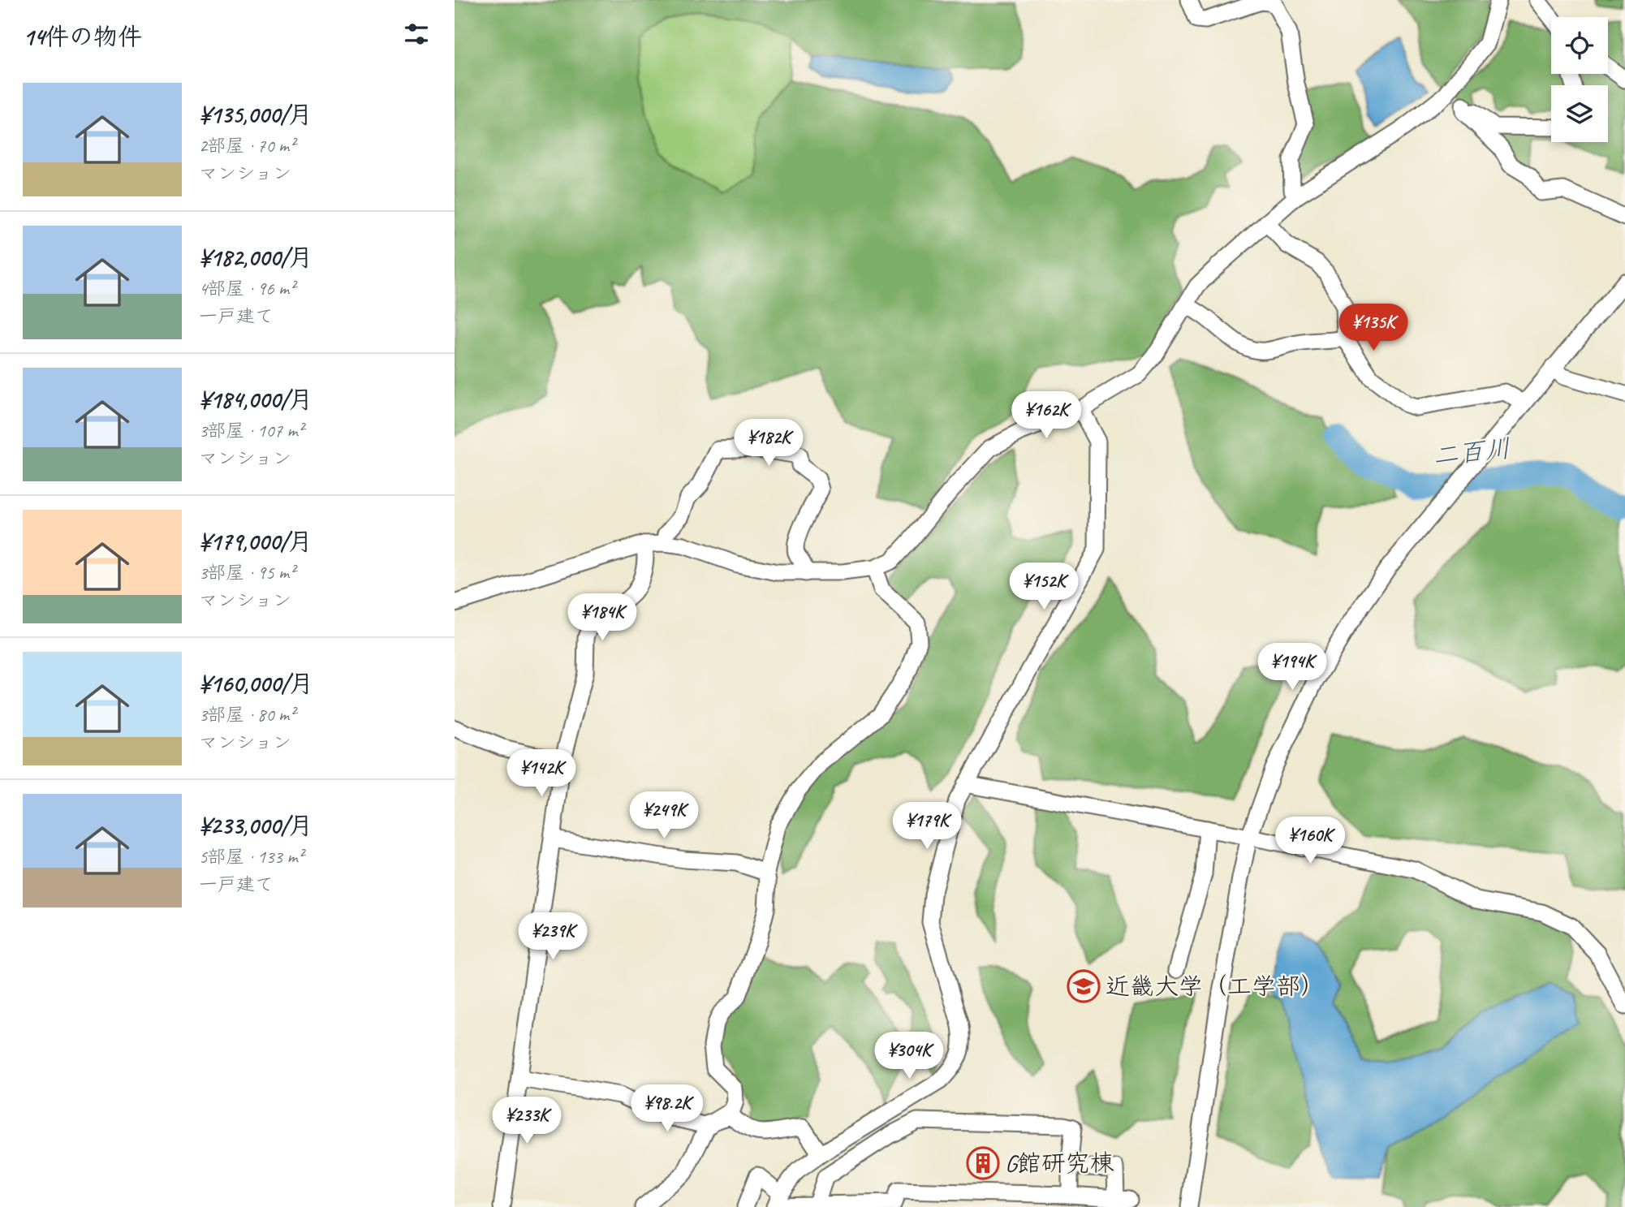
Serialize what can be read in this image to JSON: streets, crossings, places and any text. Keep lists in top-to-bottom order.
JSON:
{
  "water": ["二百川"],
  "places": {
    "school or university": ["近畿大学（工学部）"],
    "building": ["G館研究棟"]
  },
  "page": {
    "heading": "14件の物件",
    "list": [
      {
        "name": "¥135,000/月",
        "note": "2部屋 · 70 m² · マンション"
      },
      {
        "name": "¥182,000/月",
        "note": "4部屋 · 96 m² · 一戸建て"
      },
      {
        "name": "¥184,000/月",
        "note": "3部屋 · 107 m² · マンション"
      },
      {
        "name": "¥179,000/月",
        "note": "3部屋 · 95 m² · マンション"
      },
      {
        "name": "¥160,000/月",
        "note": "3部屋 · 80 m² · マンション"
      },
      {
        "name": "¥233,000/月",
        "note": "5部屋 · 133 m² · 一戸建て"
      }
    ],
    "price": [
      "¥135K",
      "¥162K",
      "¥182K",
      "¥152K",
      "¥184K",
      "¥194K",
      "¥142K",
      "¥249K",
      "¥179K",
      "¥160K",
      "¥239K",
      "¥304K",
      "¥98.2K",
      "¥233K"
    ]
  }
}
